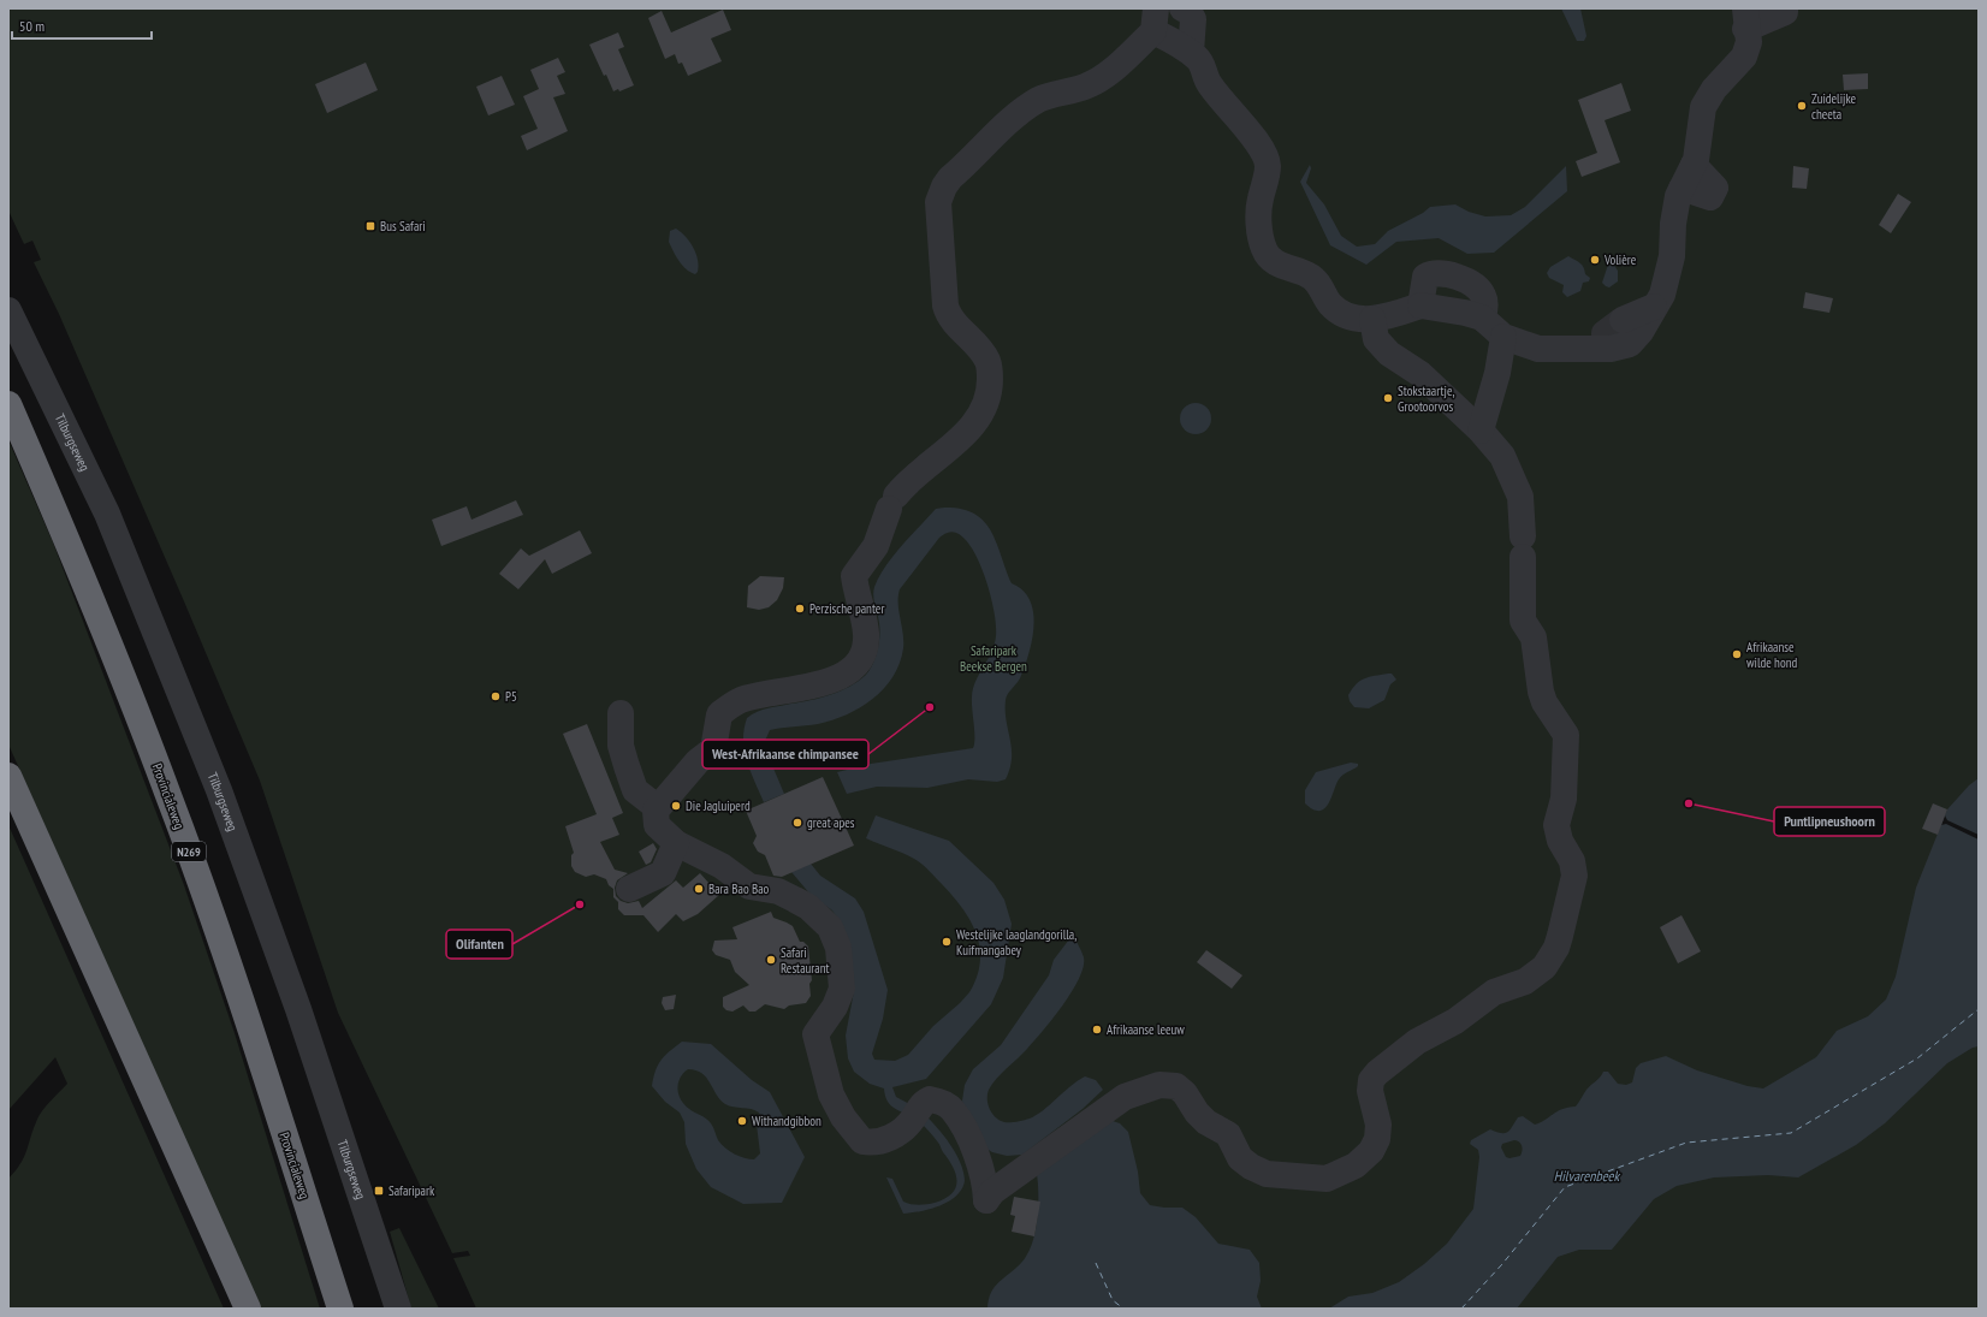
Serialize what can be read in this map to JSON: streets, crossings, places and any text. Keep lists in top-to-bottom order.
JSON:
{
  "streets": {
    "highway": ["Provincialeweg", "N269"],
    "street": ["Tilburgseweg"]
  },
  "water": ["Hilvarenbeek"],
  "parks": ["Safaripark Beekse Bergen"],
  "places": {
    "other": [
      "Zuidelijke cheeta",
      "Volière",
      "Stokstaartje, Grootoorvos",
      "Perzische panter",
      "Afrikaanse wilde hond",
      "P5",
      "West-Afrikaanse chimpansee",
      "Puntlipneushoorn",
      "Die Jagluiperd",
      "great apes",
      "Bara Bao Bao",
      "Olifanten",
      "Westelijke laaglandgorilla, Kuifmangabey",
      "Safari Restaurant",
      "Afrikaanse leeuw",
      "Withandgibbon"
    ],
    "transit": ["Bus Safari", "Safaripark"]
  },
  "scale_bar": "50 m"
}
